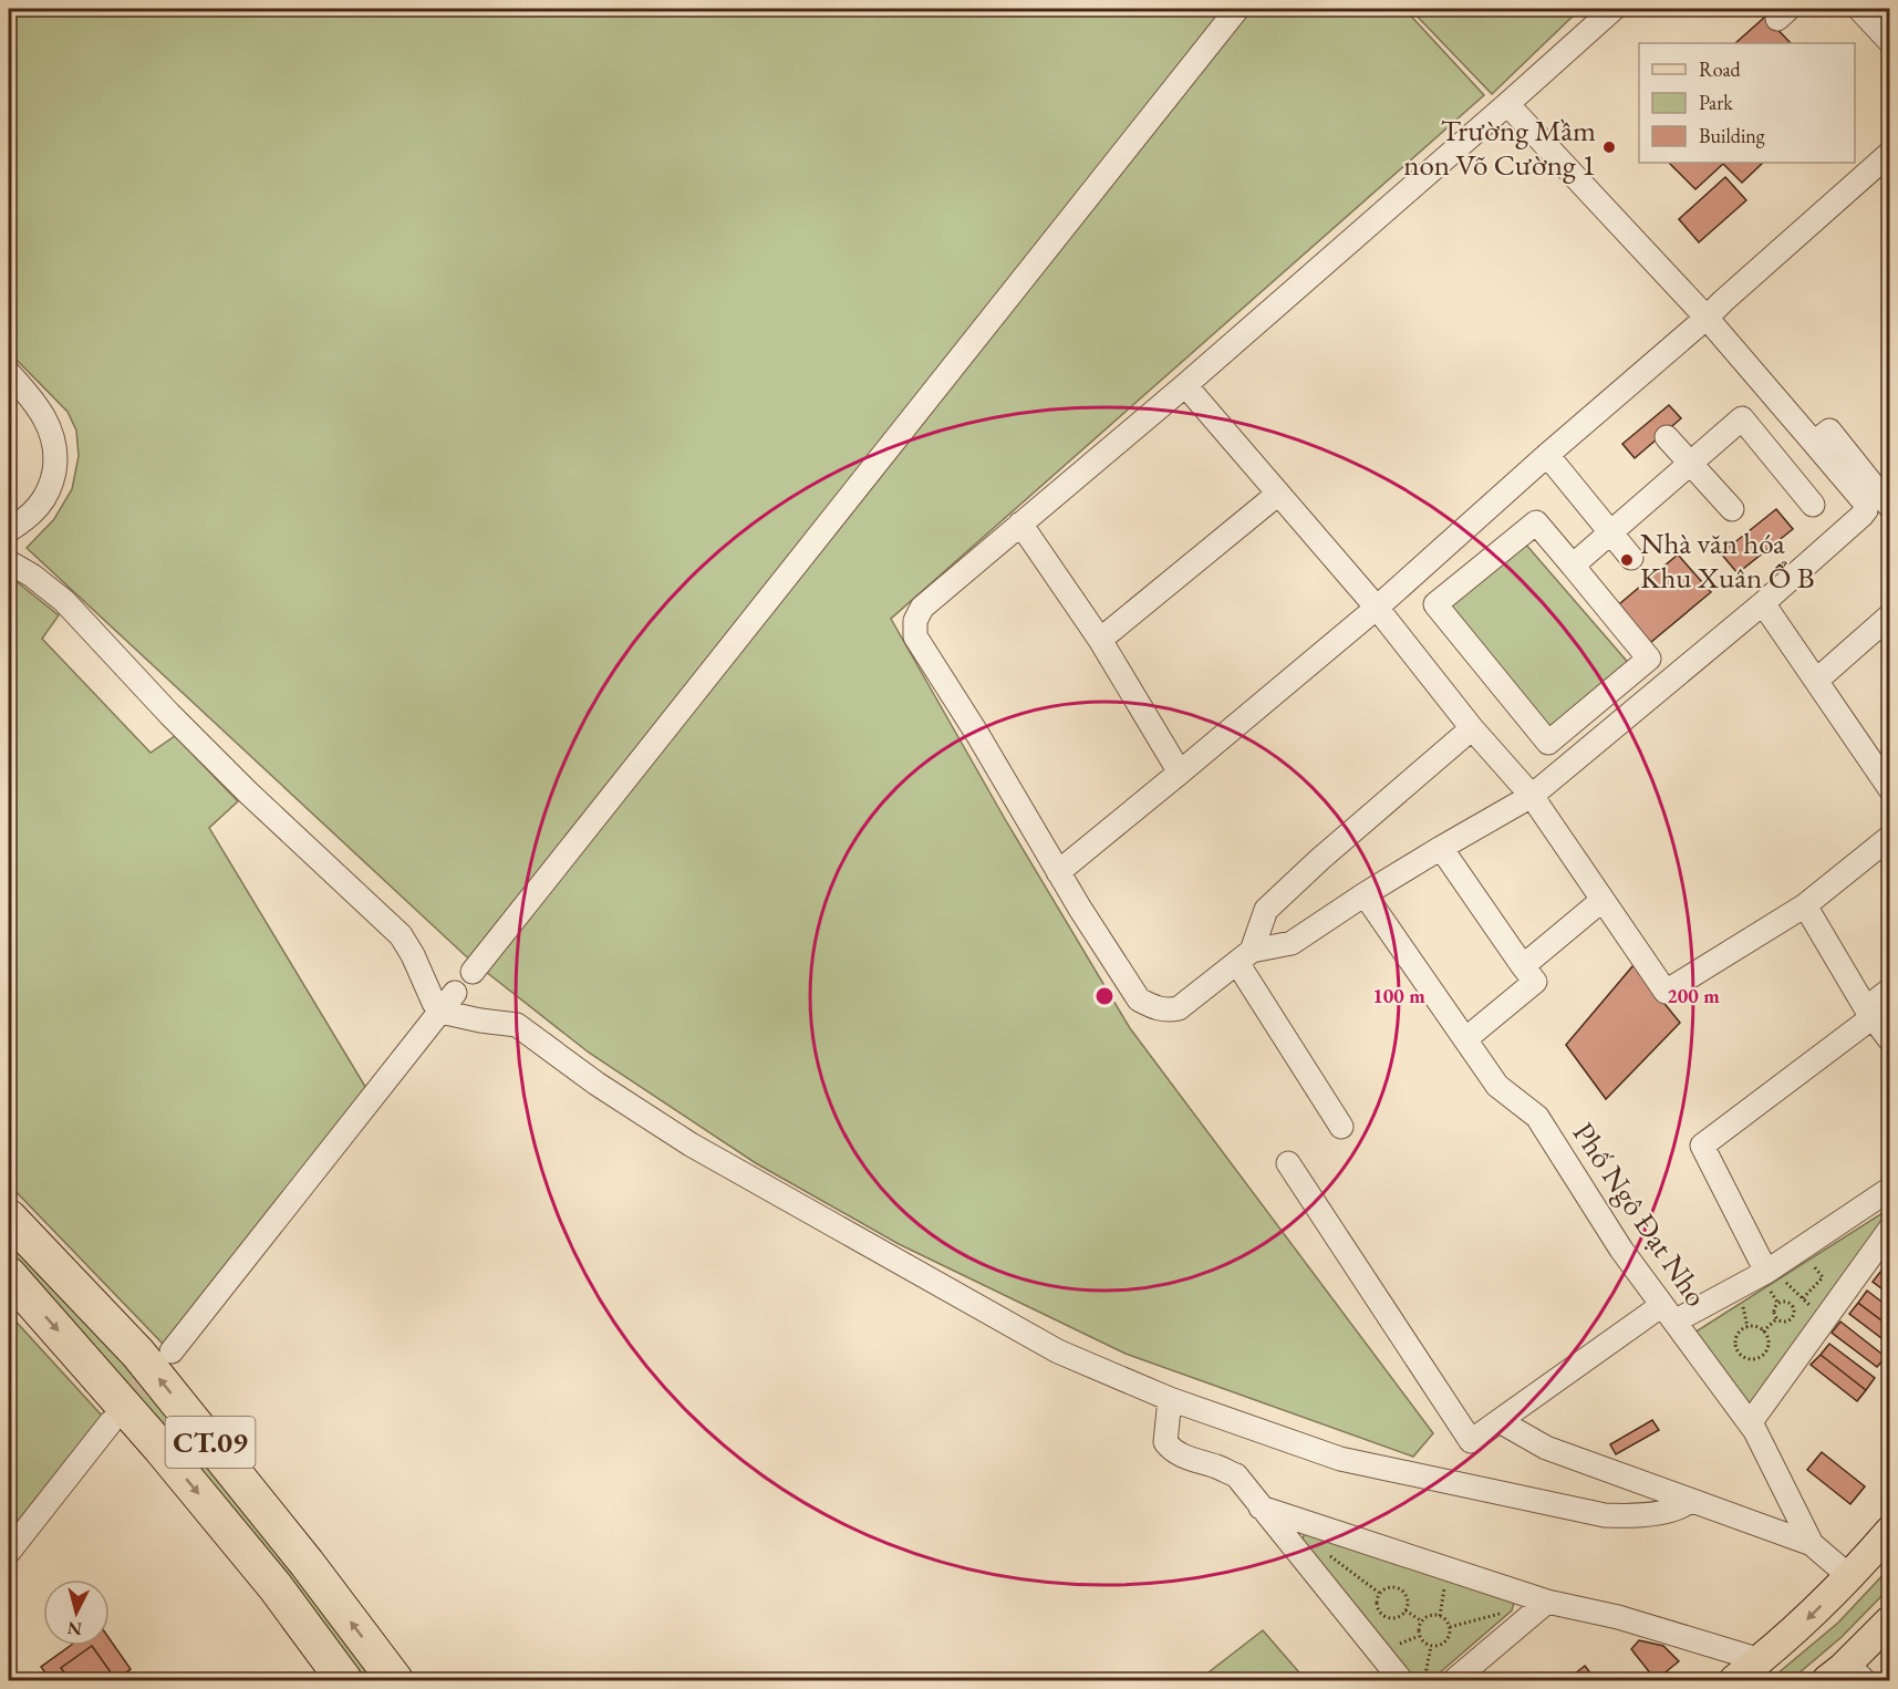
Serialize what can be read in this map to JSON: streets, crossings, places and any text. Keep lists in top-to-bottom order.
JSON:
{
  "streets": {
    "highway": ["CT.09"],
    "street": ["Phố Ngô Đạt Nho"]
  },
  "places": ["Trường Mầm non Võ Cường 1", "Nhà văn hóa Khu Xuân Ổ B"],
  "legend": ["Road", "Park", "Building"],
  "north": "bottom",
  "rings": ["100 m", "200 m"]
}
